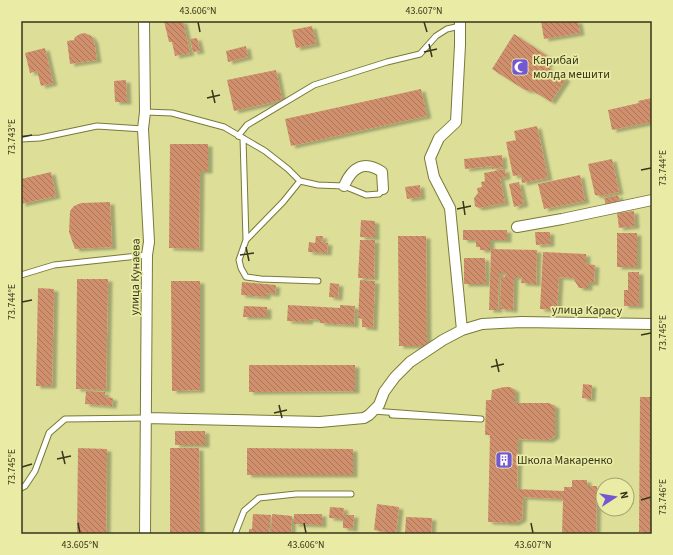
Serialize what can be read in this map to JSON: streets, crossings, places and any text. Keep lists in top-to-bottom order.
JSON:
{
  "streets": {
    "street": ["улица Кунаева", "улица Карасу"]
  },
  "places": {
    "mosque": ["Карибай молда мешити"],
    "building": ["Школа Макаренко"]
  },
  "north": "right",
  "coordinates": [
    "43.606°N",
    "43.607°N",
    "73.743°E",
    "73.744°E",
    "73.745°E",
    "73.746°E",
    "43.605°N"
  ]
}
